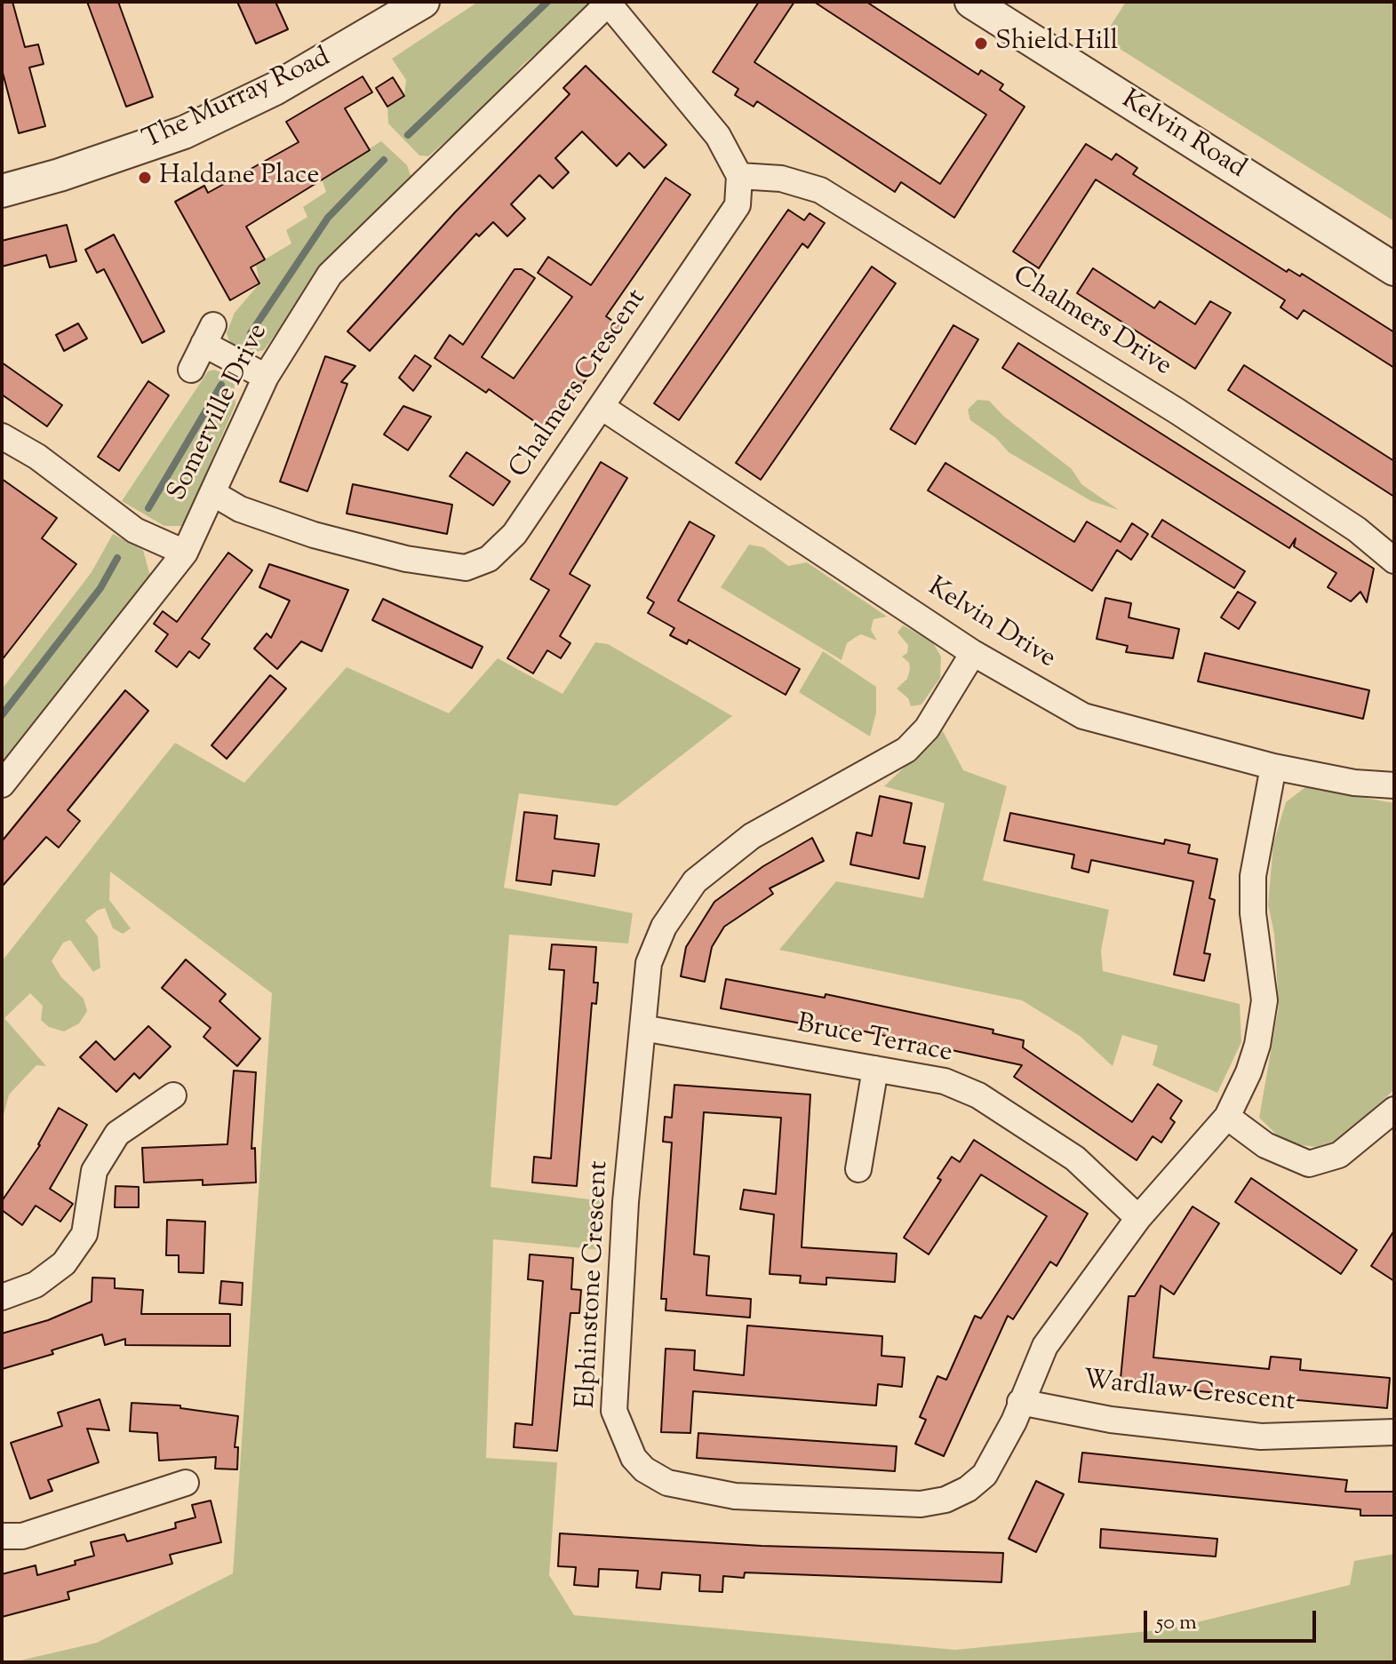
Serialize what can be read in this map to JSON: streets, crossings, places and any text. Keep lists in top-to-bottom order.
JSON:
{
  "streets": {
    "street": [
      "The Murray Road",
      "Kelvin Road",
      "Chalmers Drive",
      "Chalmers Crescent",
      "Somerville Drive",
      "Kelvin Drive",
      "Bruce Terrace",
      "Elphinstone Crescent",
      "Wardlaw Crescent"
    ]
  },
  "crossings": [
    ["Chalmers Drive", "Chalmers Crescent"],
    ["Chalmers Crescent", "Somerville Drive"],
    ["Chalmers Crescent", "Kelvin Drive"],
    ["Kelvin Drive", "Elphinstone Crescent"],
    ["Bruce Terrace", "Elphinstone Crescent"],
    ["Elphinstone Crescent", "Wardlaw Crescent"]
  ],
  "places": ["Shield Hill", "Haldane Place"],
  "scale_bar": "50 m"
}
